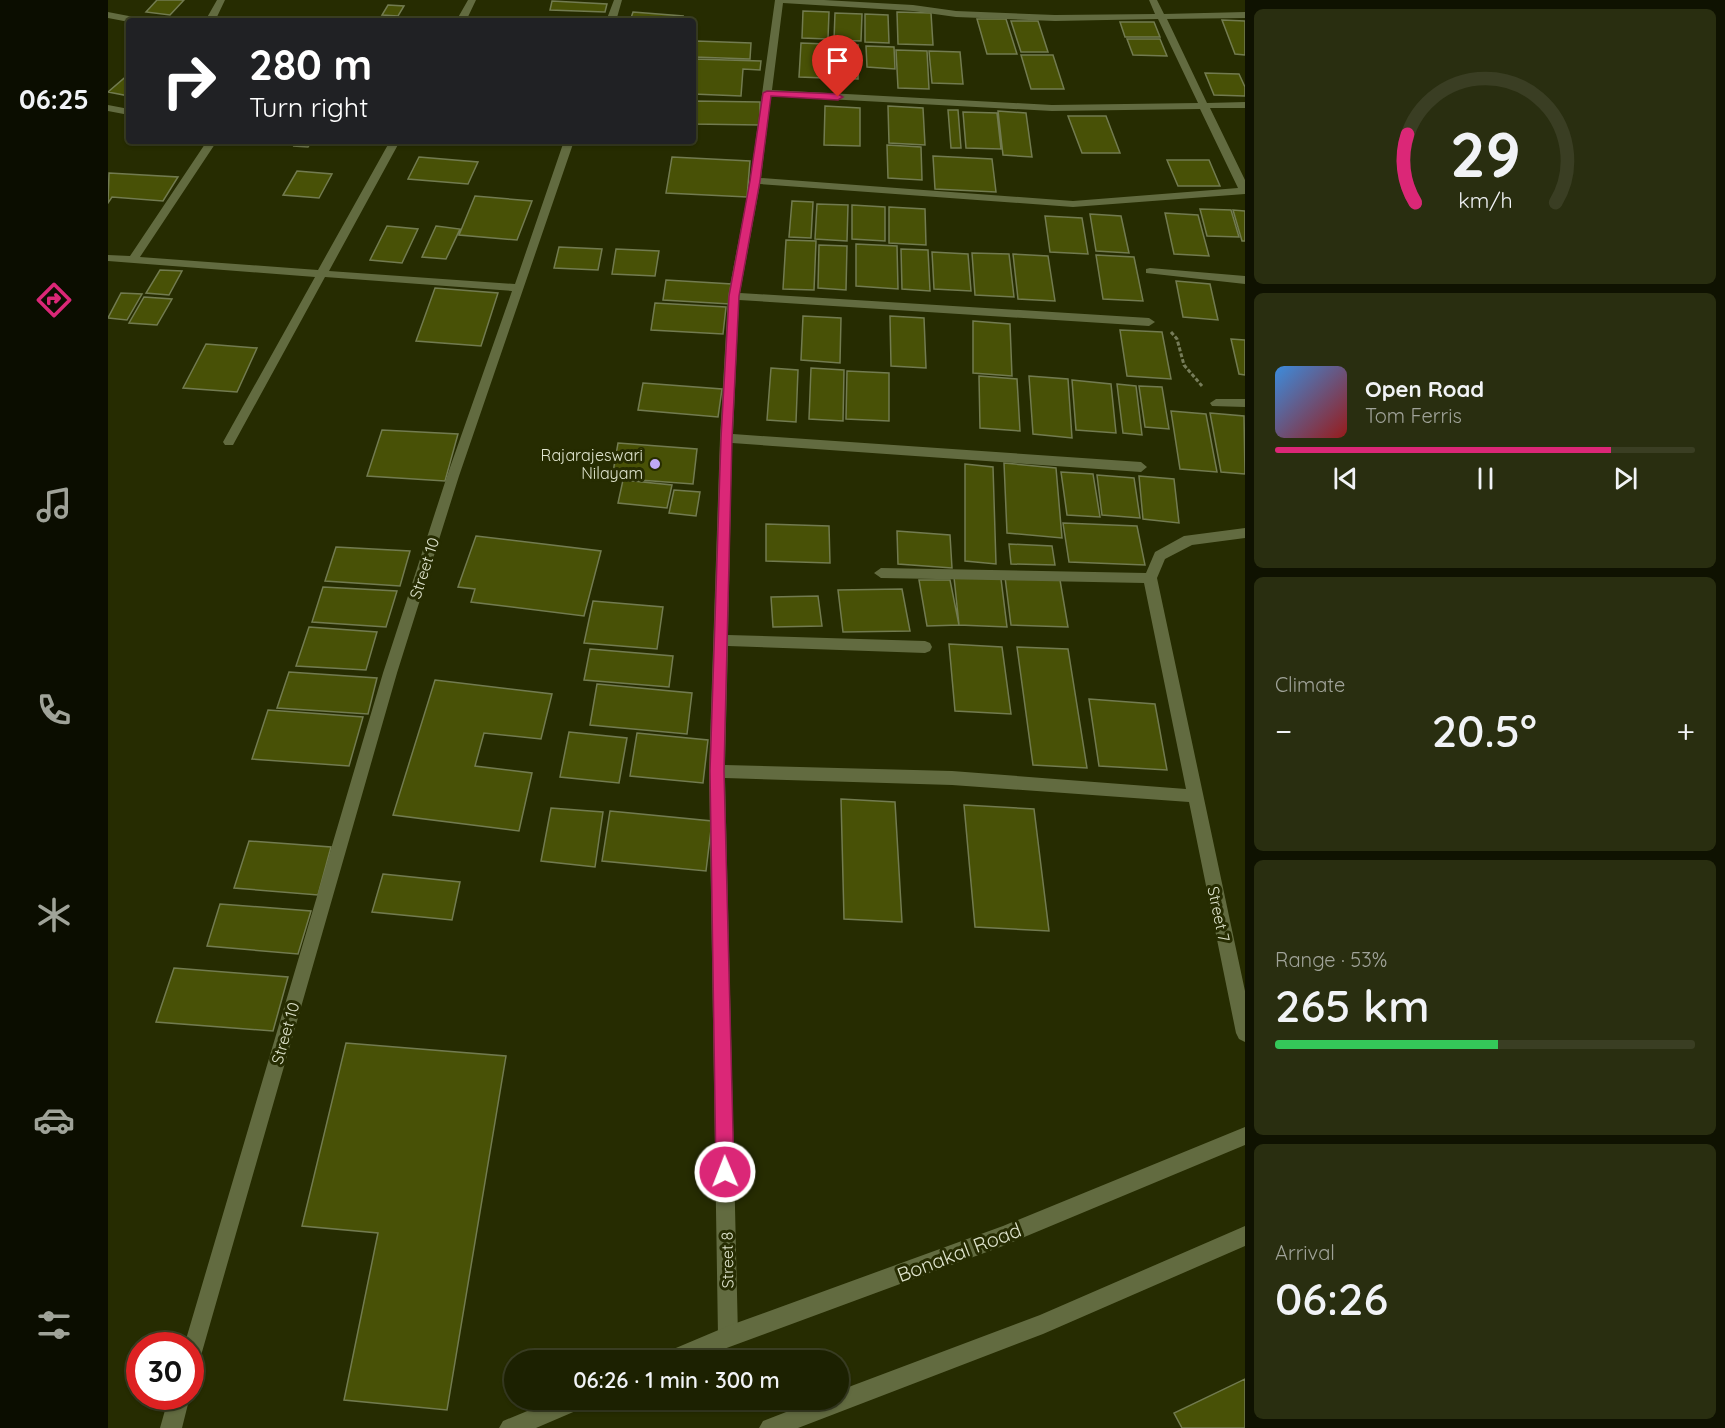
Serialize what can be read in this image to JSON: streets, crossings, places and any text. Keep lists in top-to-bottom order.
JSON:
{
  "streets": {
    "street": [
      "Street 10",
      "Street 7",
      "Bonakal Road",
      "Street 8"
    ]
  },
  "crossings": [
    ["Bonakal Road", "Street 8"]
  ],
  "places": ["Rajarajeswari Nilayam"],
  "page": {
    "tabs": "06:25",
    "turn": ["280 m", "Turn right"],
    "song": ["Open Road", "Tom Ferris"],
    "tile": [
      "Climate",
      ["Range · 53%", "265 km"],
      ["Arrival", "06:26"]
    ],
    "heat": ["−", "20.5°", "+"],
    "limit": "30",
    "trip": "06:26 · 1 min · 300 m",
    "gauge": ["29", "km/h"]
  }
}
